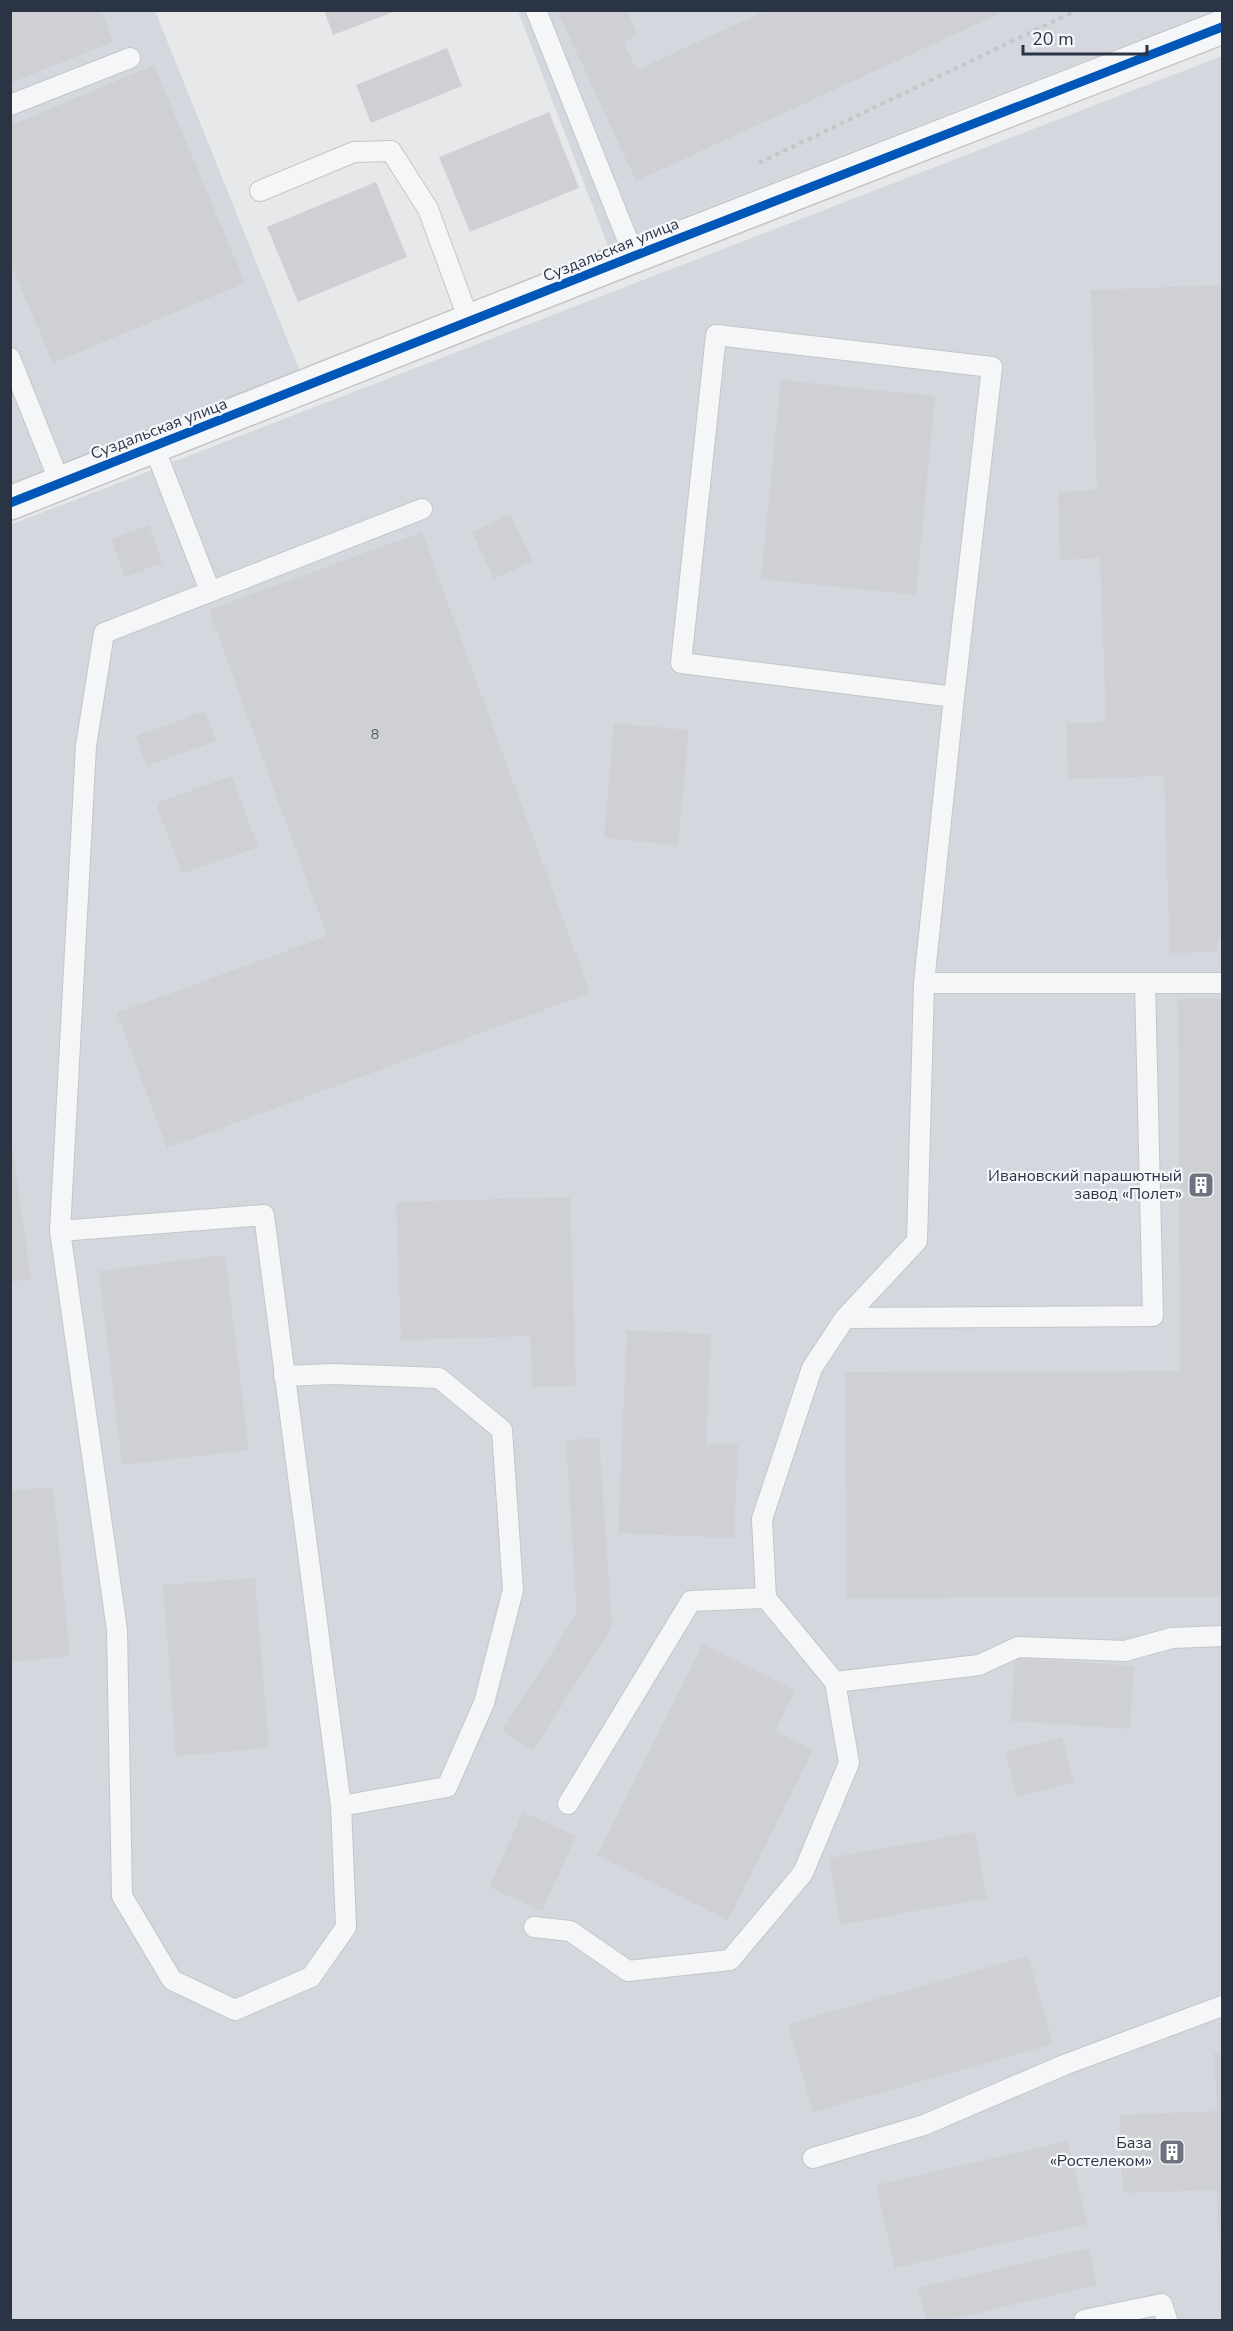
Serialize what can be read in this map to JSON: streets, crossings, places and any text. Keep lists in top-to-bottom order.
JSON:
{
  "streets": {
    "street": ["Суздальская улица"]
  },
  "places": {
    "building": ["Ивановский парашютный завод «Полет»", "База «Ростелеком»"]
  },
  "house_numbers": ["8"],
  "scale_bar": "20 m"
}
